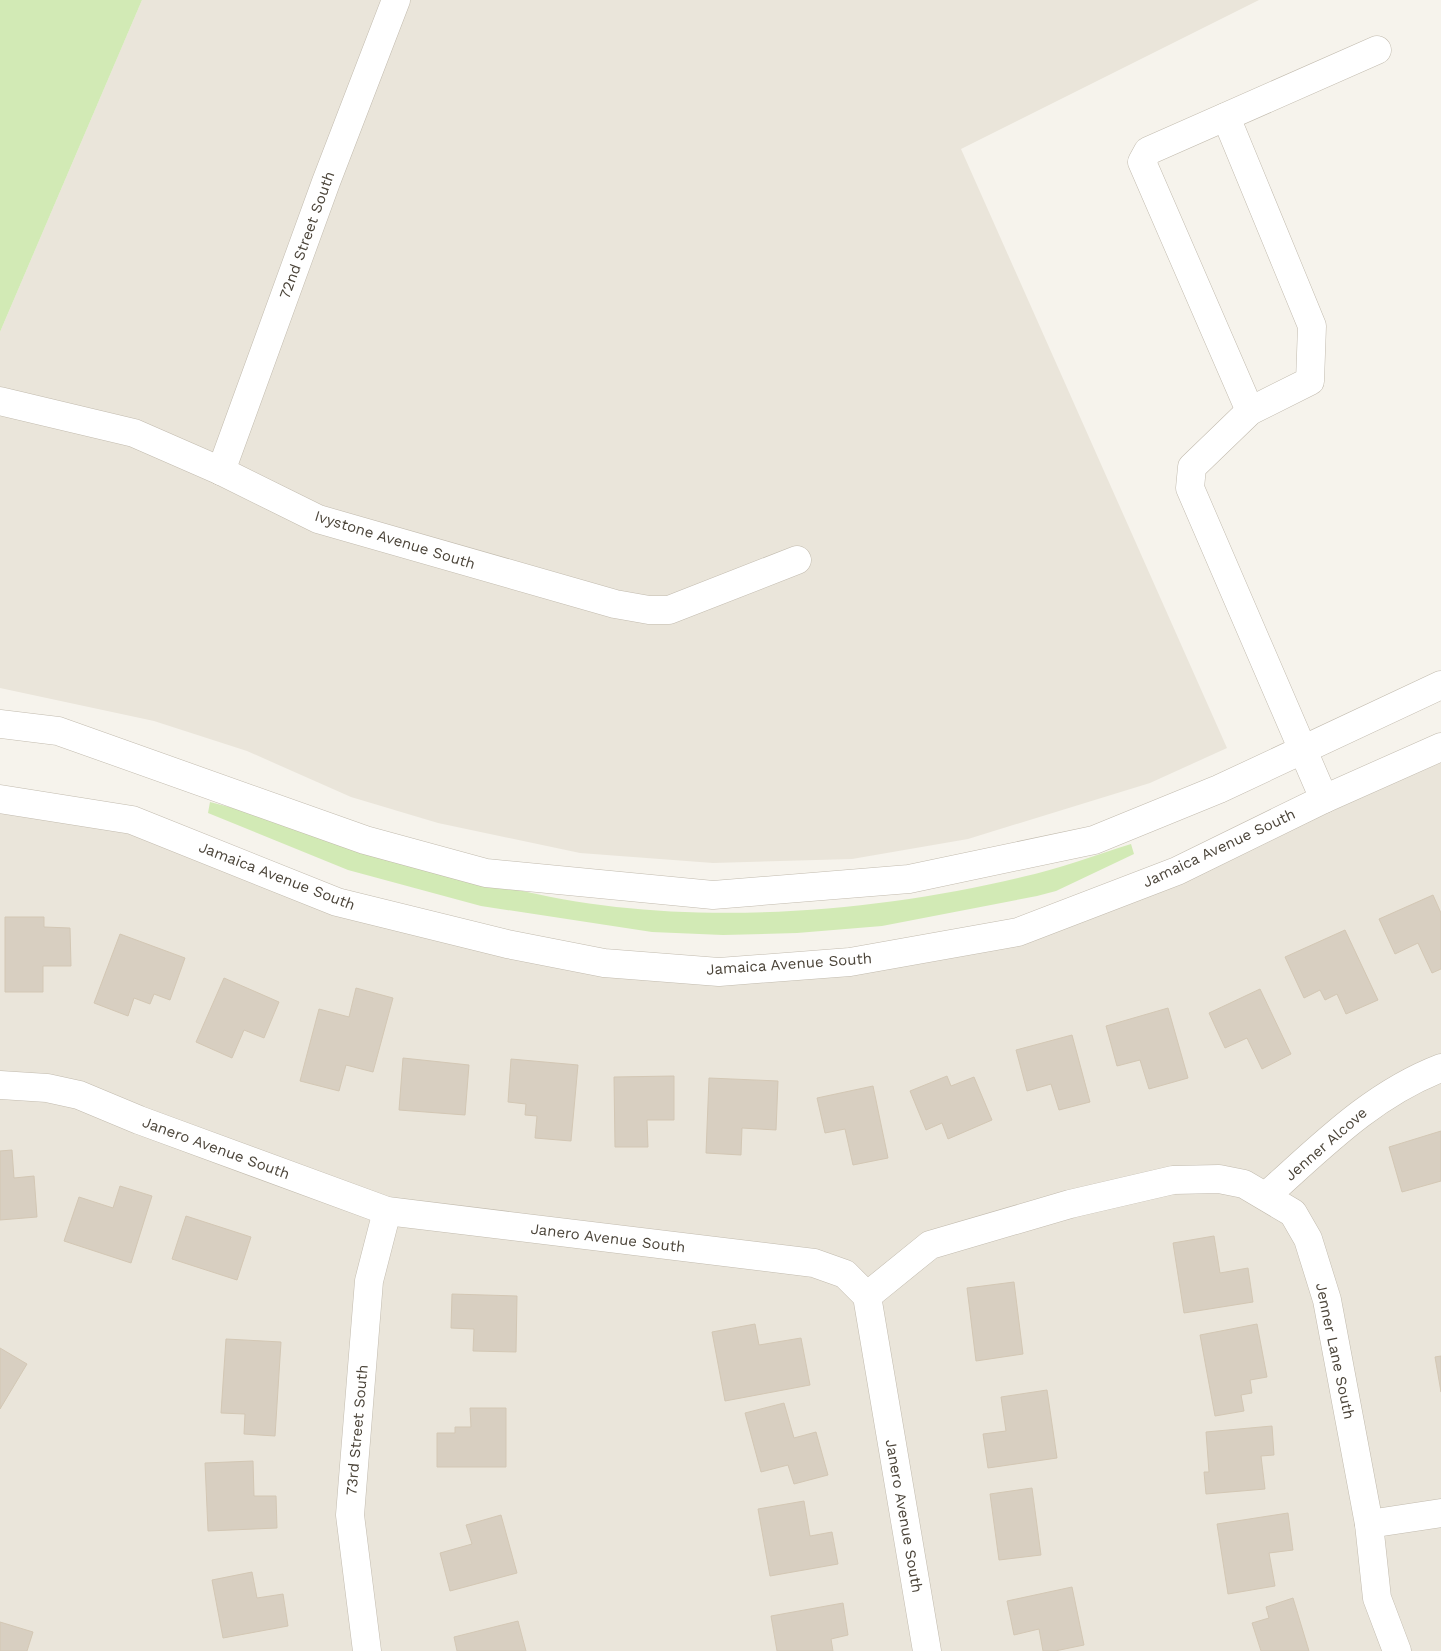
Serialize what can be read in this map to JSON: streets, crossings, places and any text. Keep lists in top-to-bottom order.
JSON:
{
  "streets": {
    "street": [
      "72nd Street South",
      "Ivystone Avenue South",
      "Jamaica Avenue South",
      "Jenner Alcove",
      "Janero Avenue South",
      "Jenner Lane South",
      "73rd Street South"
    ]
  },
  "crossings": [
    ["72nd Street South", "Ivystone Avenue South"],
    ["Jenner Alcove", "Jenner Lane South"],
    ["Janero Avenue South", "Jenner Lane South"],
    ["Janero Avenue South", "73rd Street South"]
  ]
}
